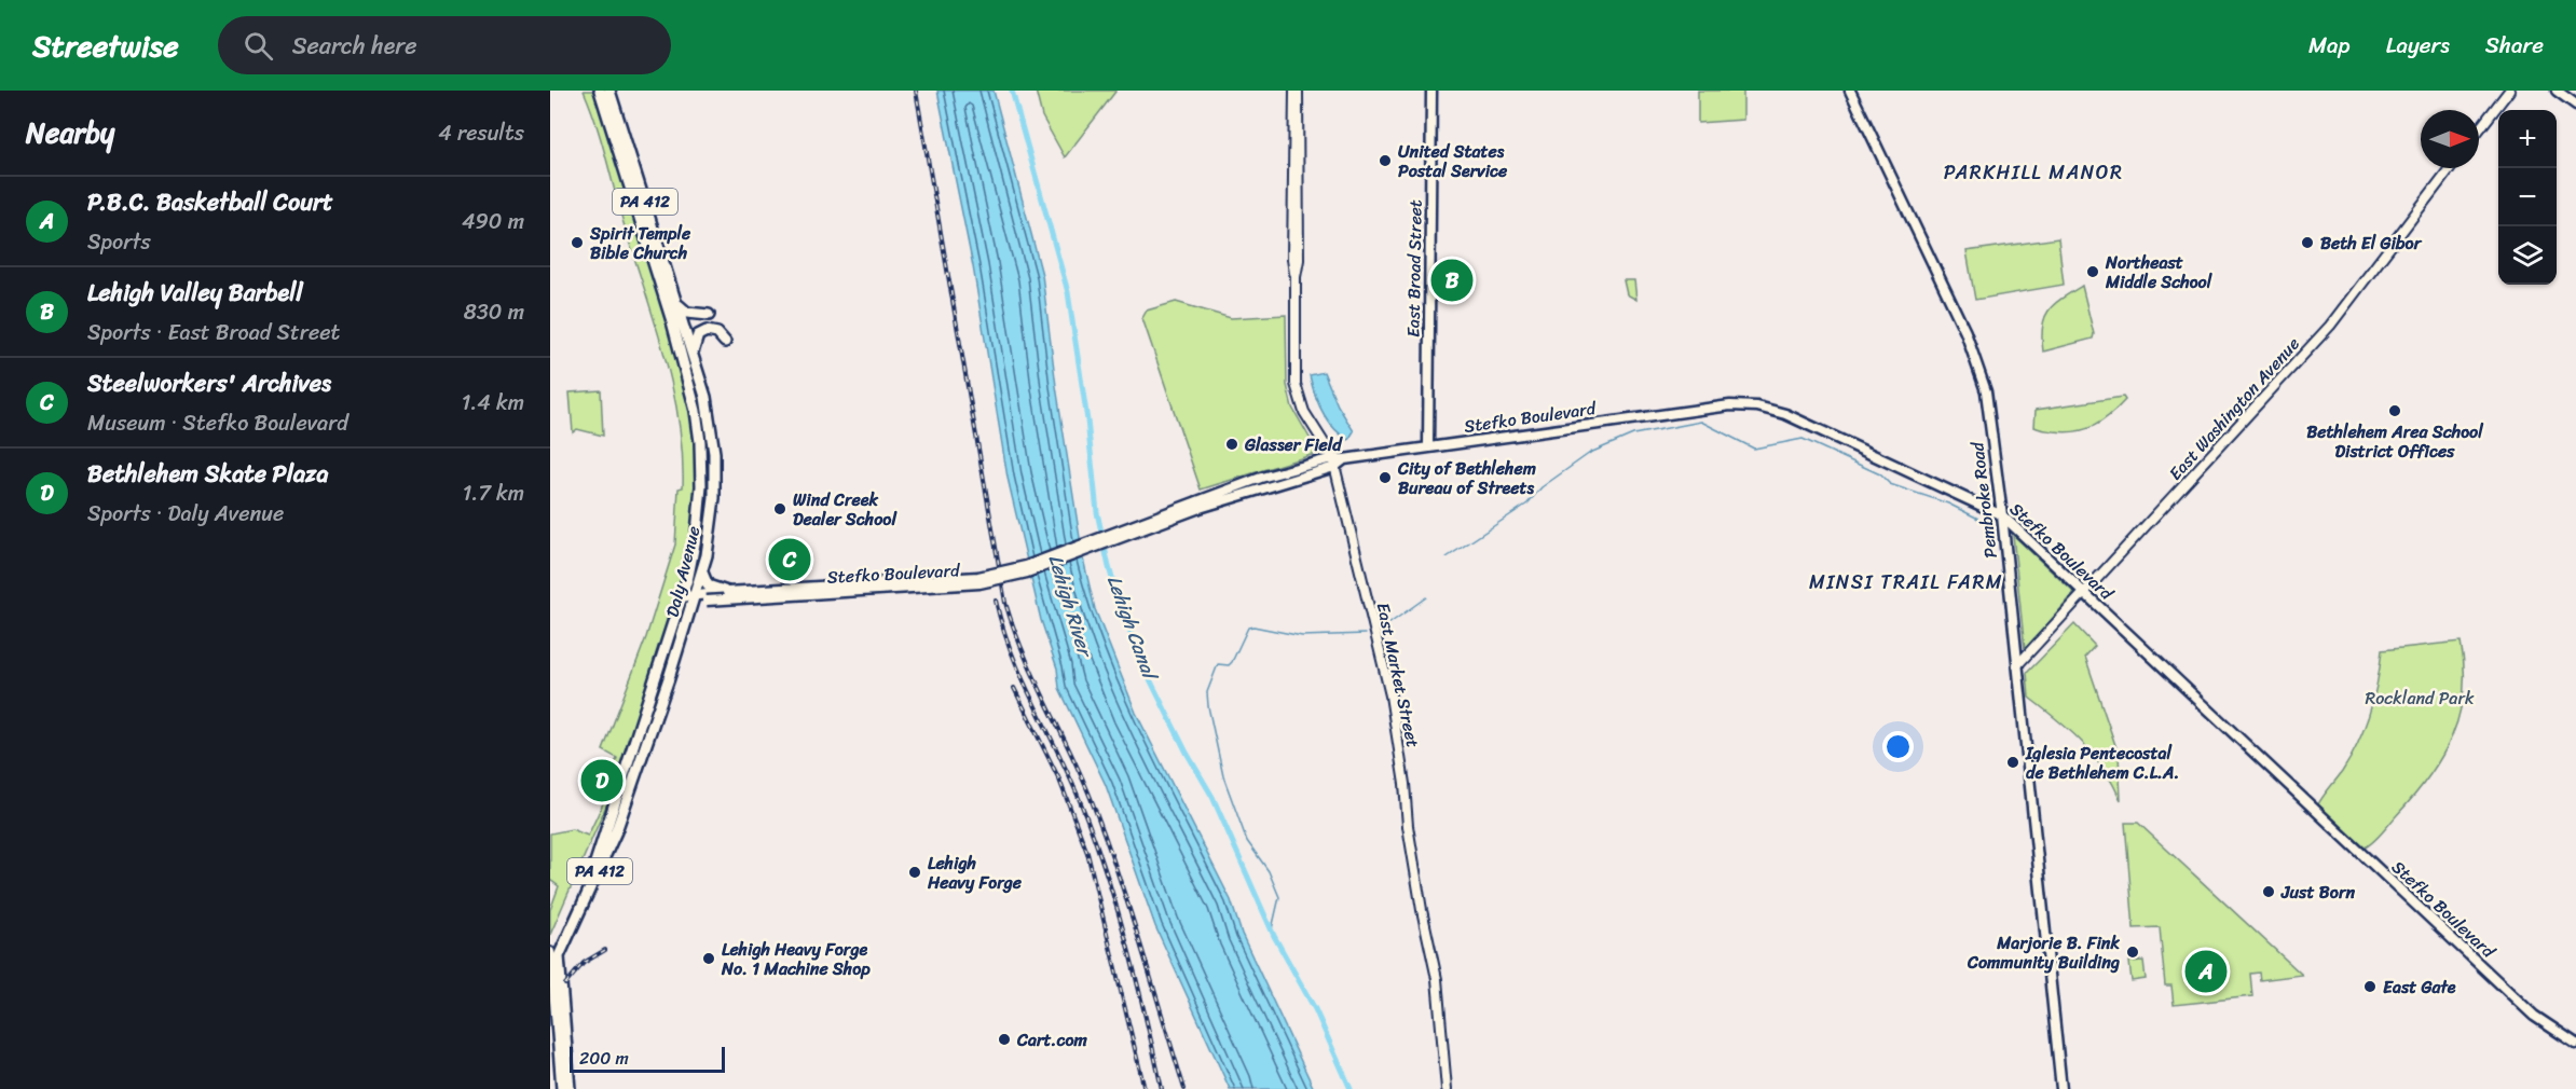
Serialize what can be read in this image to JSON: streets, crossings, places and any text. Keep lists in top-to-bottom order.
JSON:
{
  "streets": {
    "highway": ["PA 412", "Daly Avenue"],
    "main road": ["East Broad Street", "Stefko Boulevard", "Pembroke Road"],
    "street": ["East Washington Avenue", "East Market Street"]
  },
  "crossings": [
    ["PA 412", "Daly Avenue"],
    ["East Broad Street", "Stefko Boulevard"],
    ["East Washington Avenue", "Stefko Boulevard"],
    ["East Washington Avenue", "Pembroke Road"],
    ["Stefko Boulevard", "Pembroke Road"],
    ["Stefko Boulevard", "Daly Avenue"],
    ["Stefko Boulevard", "East Market Street"]
  ],
  "districts": ["PARKHILL MANOR", "MINSI TRAIL FARM"],
  "water": ["Lehigh River", "Lehigh Canal"],
  "parks": ["Rockland Park"],
  "places": [
    "United States Postal Service",
    "Spirit Temple Bible Church",
    "Beth El Gibor",
    "Northeast Middle School",
    "Bethlehem Area School District Offices",
    "Glasser Field",
    "City of Bethlehem Bureau of Streets",
    "Wind Creek Dealer School",
    "Iglesia Pentecostal de Bethlehem C.L.A.",
    "Lehigh Heavy Forge",
    "Just Born",
    "Marjorie B. Fink Community Building",
    "Lehigh Heavy Forge No. 1 Machine Shop",
    "East Gate",
    "Cart.com"
  ],
  "scale_bar": "200 m",
  "north": "right",
  "page": {
    "header": "Streetwise",
    "search": "Search here",
    "nav": ["Map", "Layers", "Share"],
    "heading": ["Nearby", "4 results"],
    "map_buttons": ["+", "−"],
    "list": [
      {
        "mark": "A",
        "name": "P.B.C. Basketball Court",
        "note": "Sports",
        "value": "490 m"
      },
      {
        "mark": "B",
        "name": "Lehigh Valley Barbell",
        "note": "Sports · East Broad Street",
        "value": "830 m"
      },
      {
        "mark": "C",
        "name": "Steelworkers' Archives",
        "note": "Museum · Stefko Boulevard",
        "value": "1.4 km"
      },
      {
        "mark": "D",
        "name": "Bethlehem Skate Plaza",
        "note": "Sports · Daly Avenue",
        "value": "1.7 km"
      }
    ],
    "pins": [
      "B",
      "C",
      "D",
      "A"
    ],
    "scale": "200 m"
  }
}
